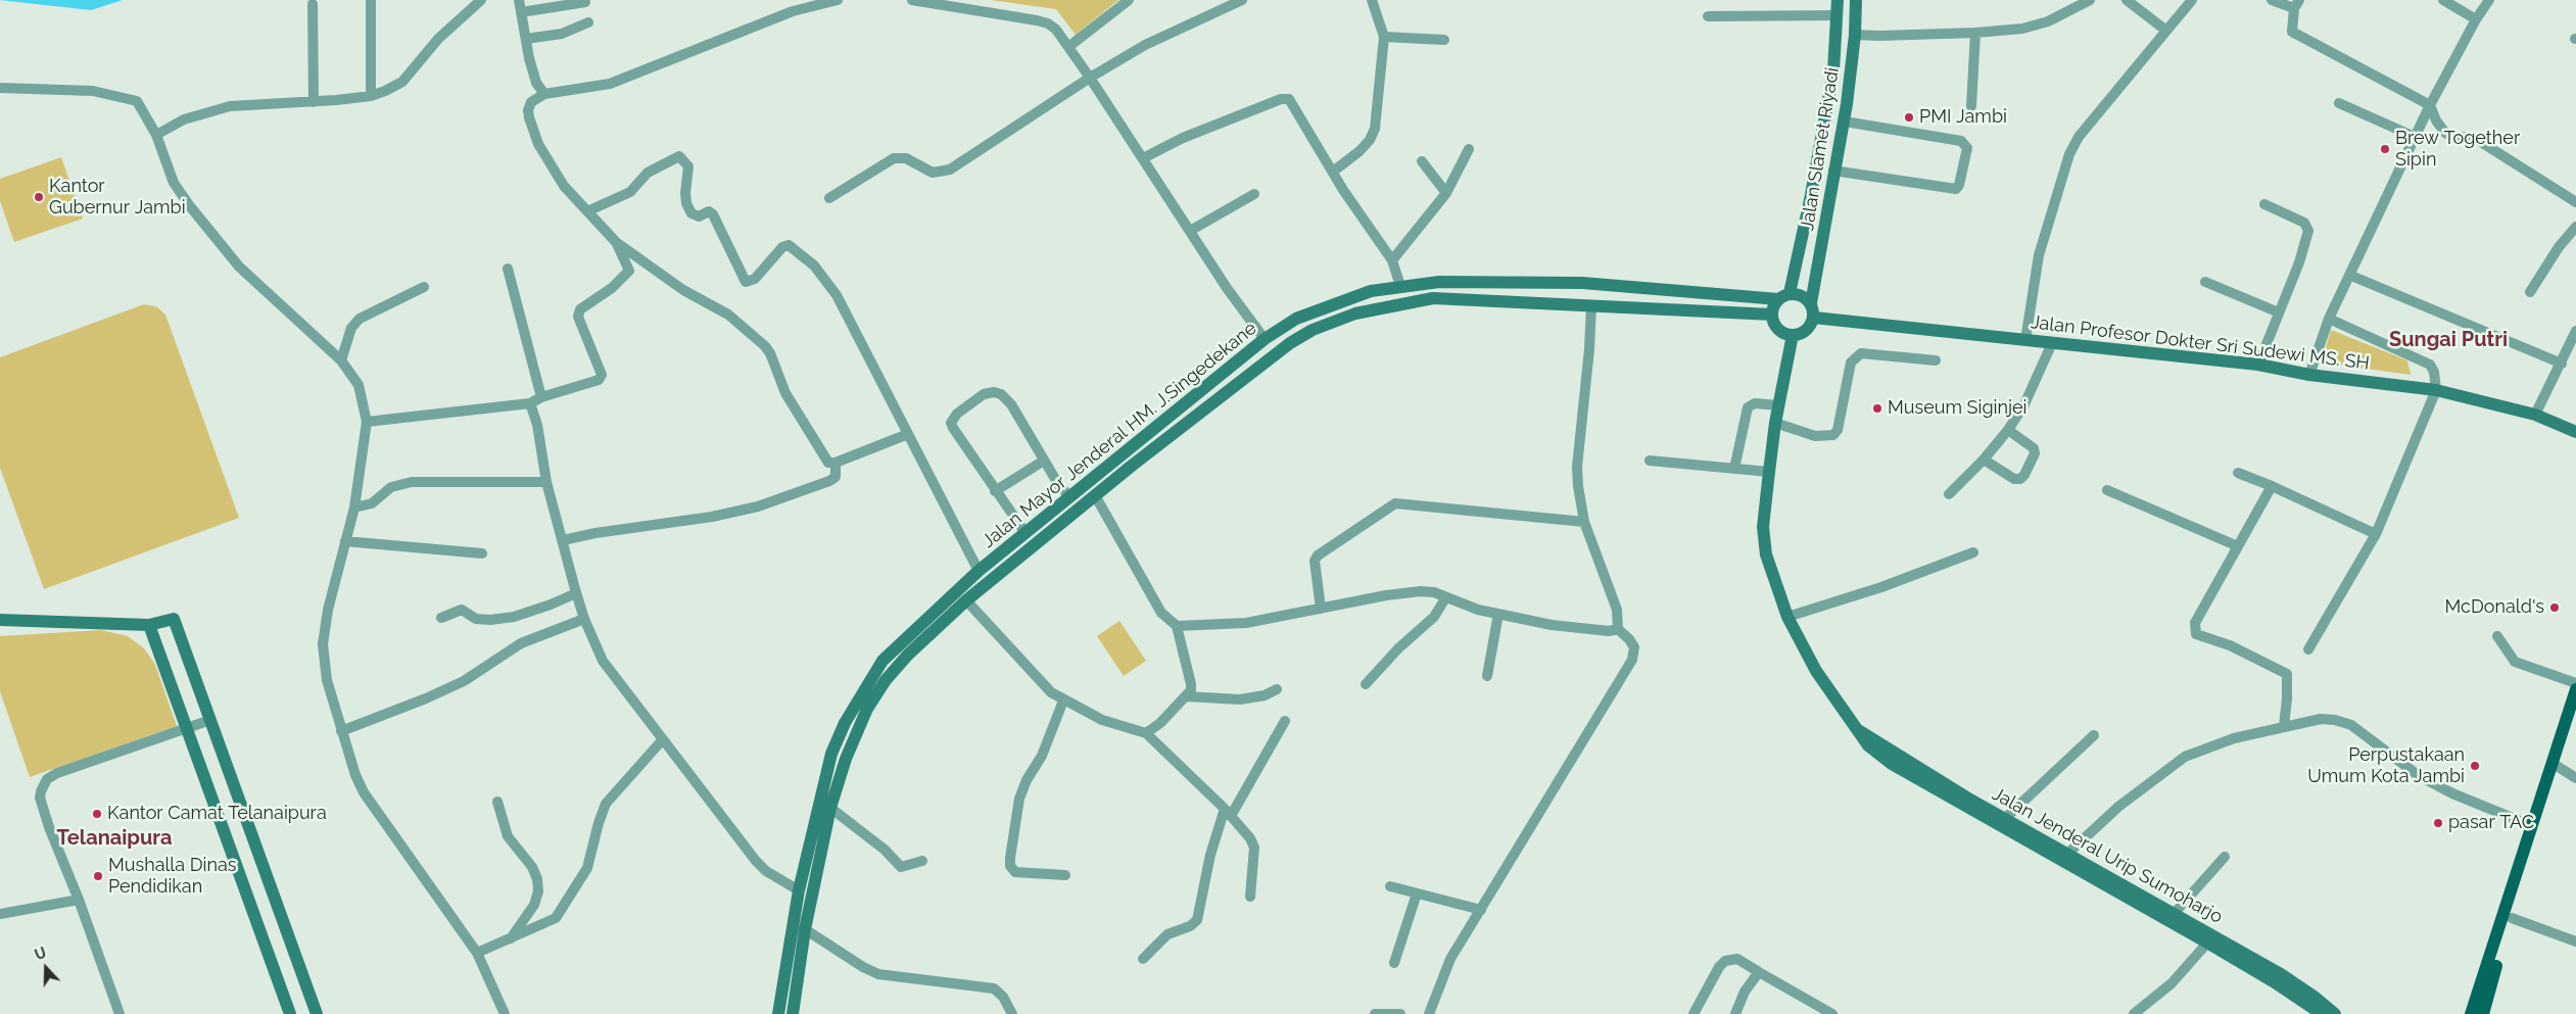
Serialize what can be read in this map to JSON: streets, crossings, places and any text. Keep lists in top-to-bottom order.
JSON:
{
  "streets": {
    "main road": [
      "Jalan Slamet Riyadi",
      "Jalan Profesor Dokter Sri Sudewi MS. SH",
      "Jalan Mayor Jenderal HM. J.Singedekane",
      "Jalan Jenderal Urip Sumoharjo"
    ]
  },
  "crossings": [
    ["Jalan Slamet Riyadi", "Jalan Profesor Dokter Sri Sudewi MS. SH"],
    ["Jalan Slamet Riyadi", "Jalan Mayor Jenderal HM. J.Singedekane"],
    ["Jalan Slamet Riyadi", "Jalan Jenderal Urip Sumoharjo"],
    ["Jalan Profesor Dokter Sri Sudewi MS. SH", "Jalan Mayor Jenderal HM. J.Singedekane"],
    ["Jalan Profesor Dokter Sri Sudewi MS. SH", "Jalan Jenderal Urip Sumoharjo"],
    ["Jalan Mayor Jenderal HM. J.Singedekane", "Jalan Jenderal Urip Sumoharjo"]
  ],
  "districts": ["Sungai Putri", "Telanaipura"],
  "places": [
    "PMI Jambi",
    "Brew Together Sipin",
    "Kantor Gubernur Jambi",
    "Museum Siginjei",
    "McDonald's",
    "Perpustakaan Umum Kota Jambi",
    "Kantor Camat Telanaipura",
    "pasar TAC",
    "Mushalla Dinas Pendidikan"
  ],
  "north": "top"
}
